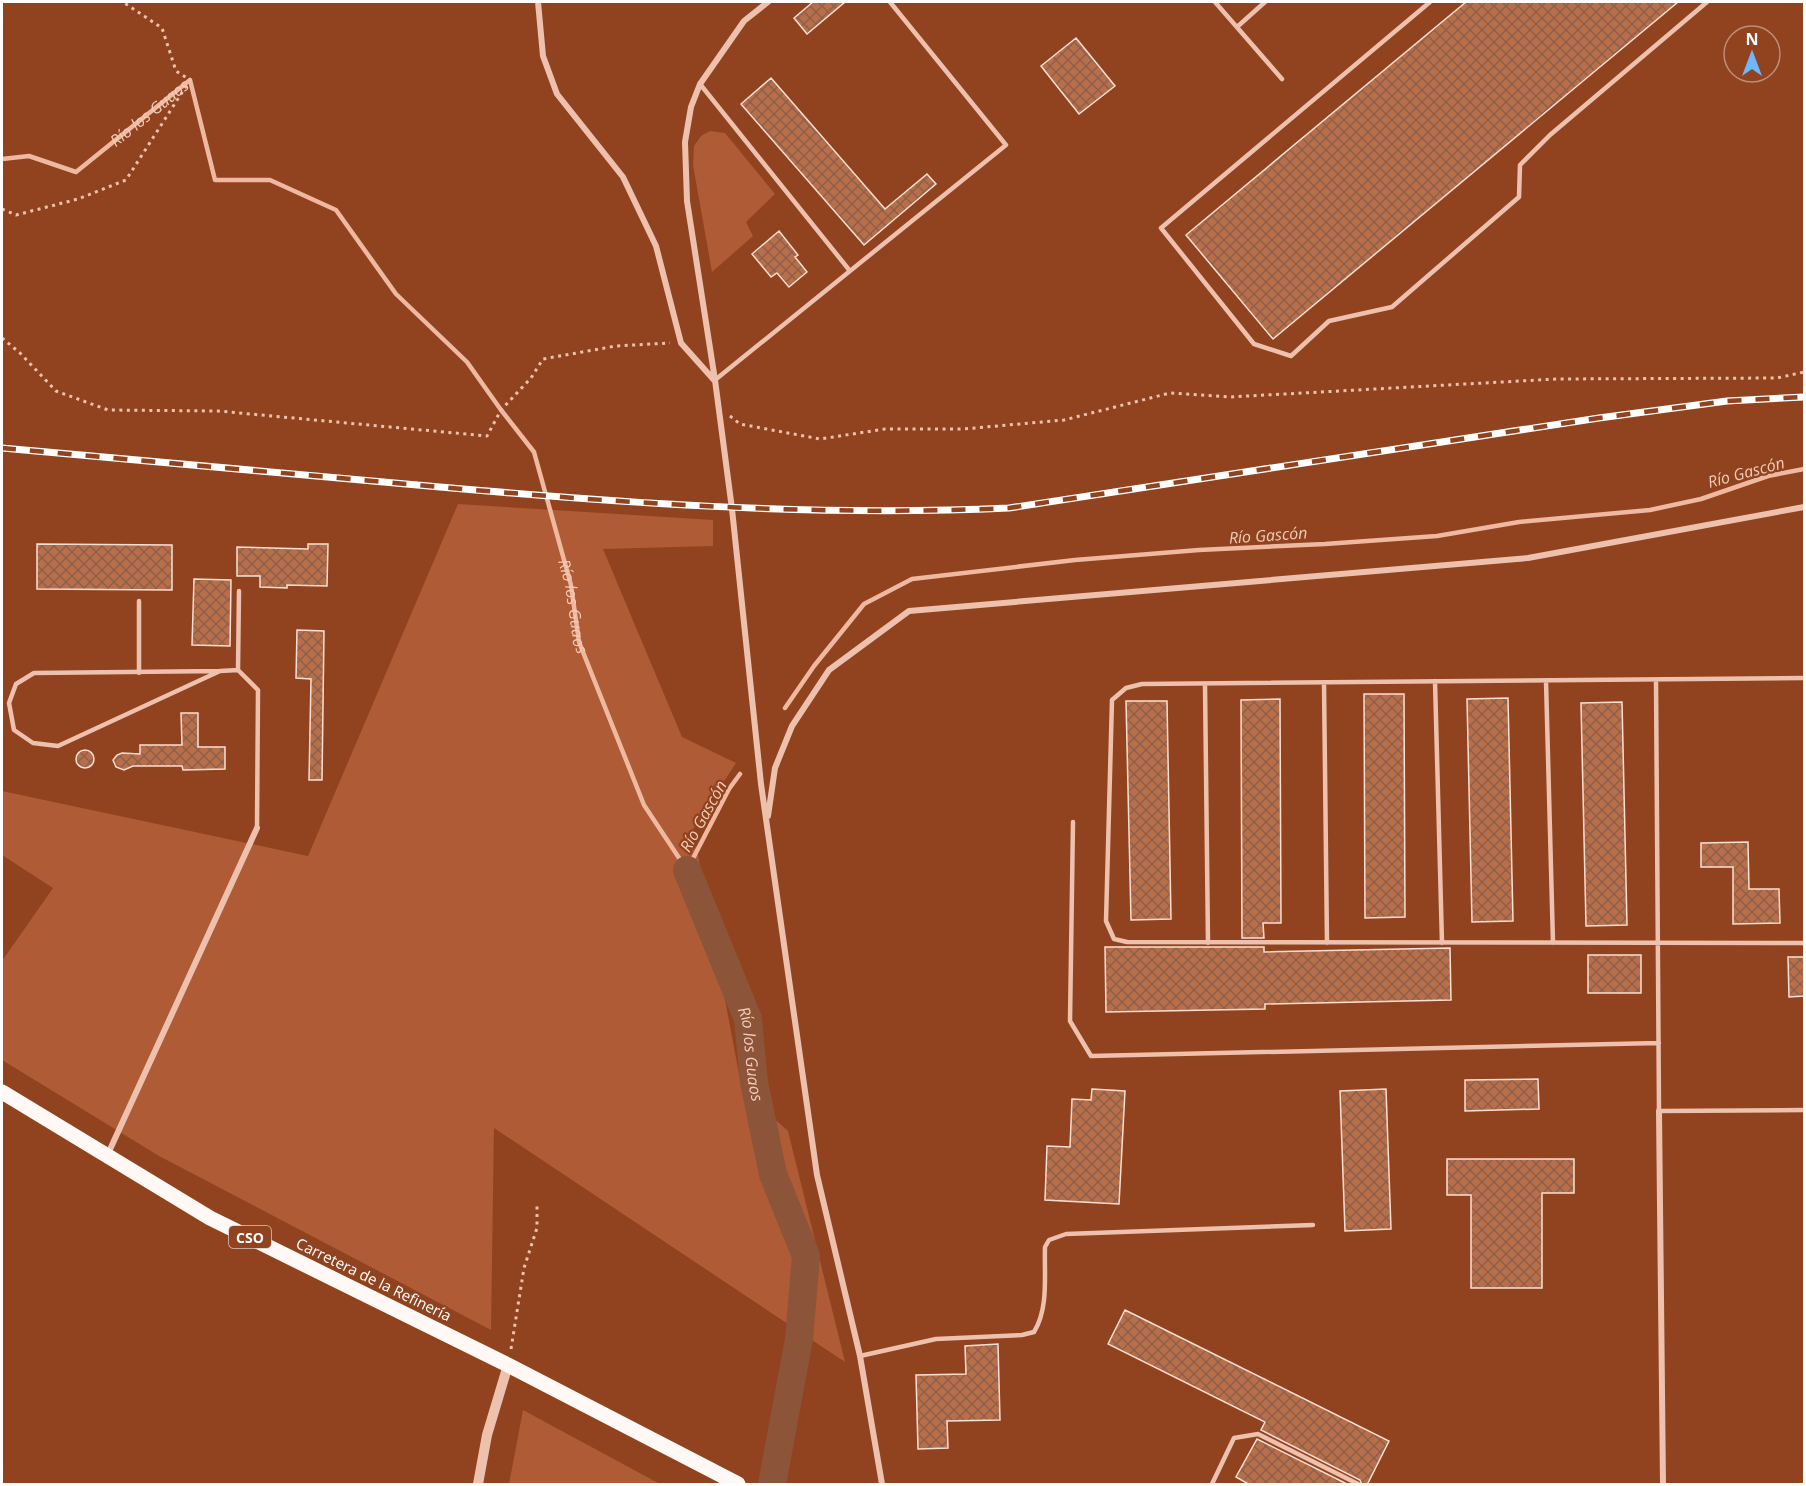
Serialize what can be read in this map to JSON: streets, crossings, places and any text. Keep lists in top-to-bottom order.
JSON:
{
  "streets": {
    "main road": ["CSO", "Carretera de la Refinería"]
  },
  "water": ["Río los Guaos", "Río Gascón"],
  "north": "top"
}
